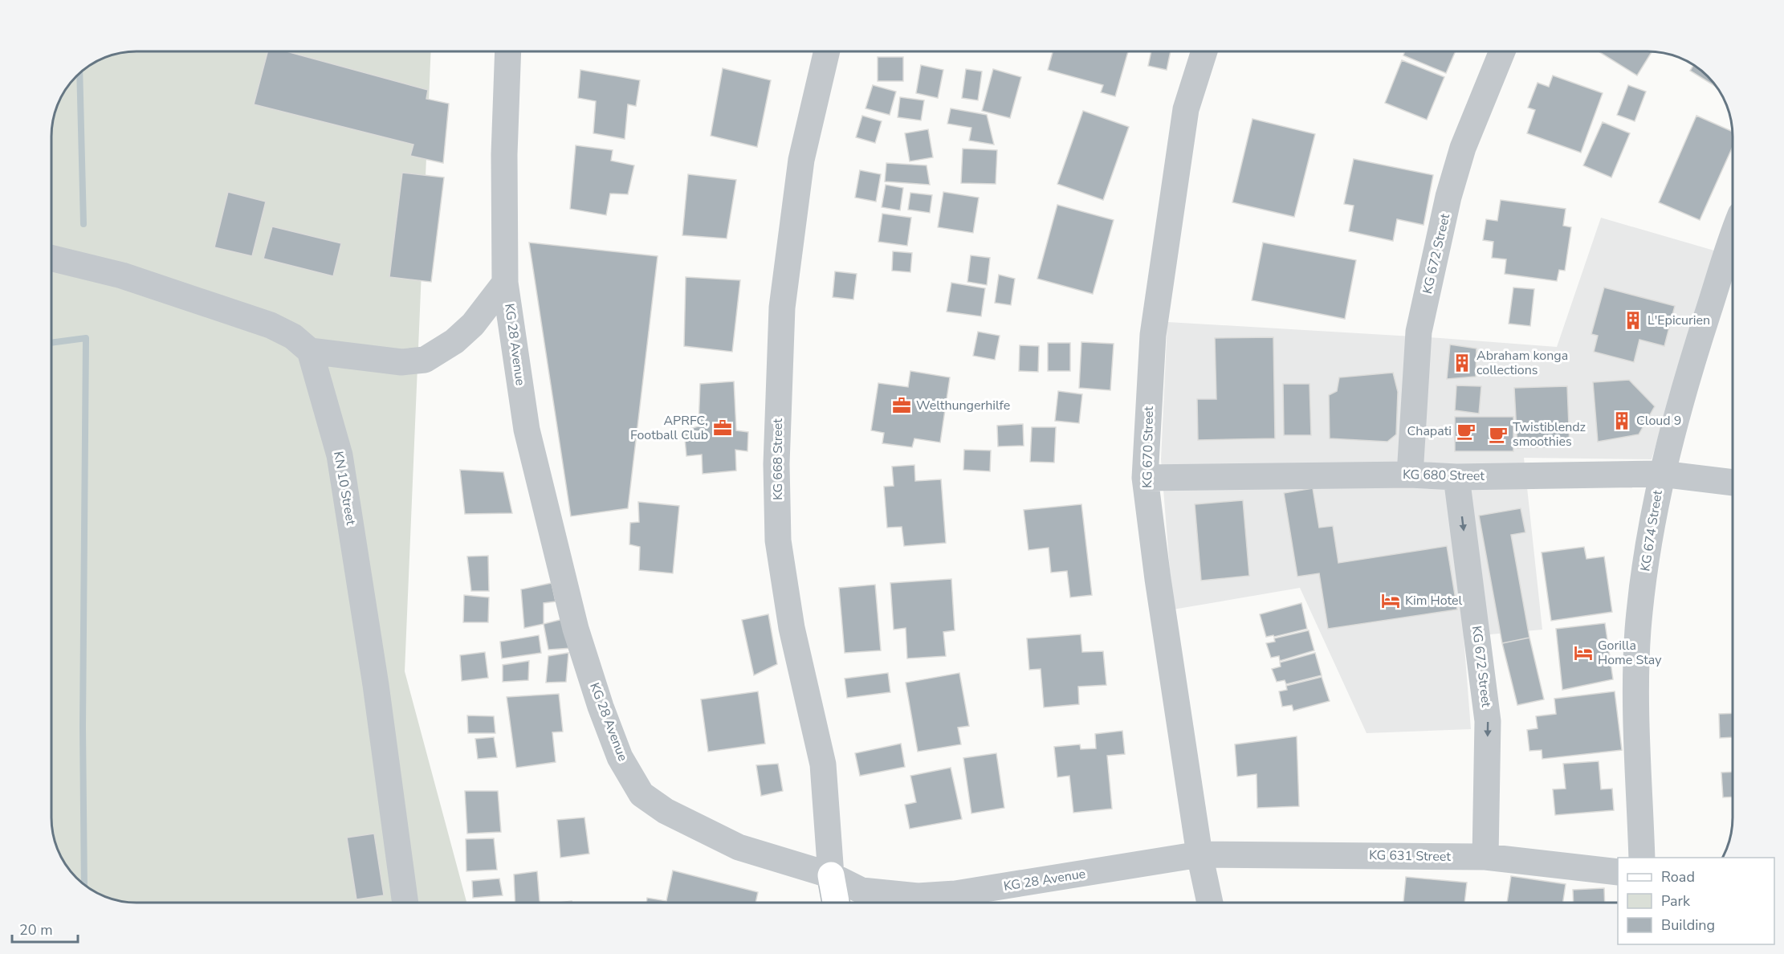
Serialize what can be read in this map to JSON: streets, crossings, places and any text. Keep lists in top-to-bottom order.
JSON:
{
  "streets": {
    "street": [
      "KG 672 Street",
      "KG 28 Avenue",
      "KG 670 Street",
      "KG 668 Street",
      "KG 680 Street",
      "KN 10 Street",
      "KG 674 Street",
      "KG 631 Street"
    ]
  },
  "crossings": [
    ["KG 672 Street", "KG 680 Street"],
    ["KG 672 Street", "KG 631 Street"],
    ["KG 28 Avenue", "KG 670 Street"],
    ["KG 28 Avenue", "KG 668 Street"],
    ["KG 28 Avenue", "KG 631 Street"],
    ["KG 670 Street", "KG 680 Street"],
    ["KG 670 Street", "KG 631 Street"],
    ["KG 680 Street", "KG 674 Street"]
  ],
  "one_way": ["KG 672 Street"],
  "places": {
    "building": ["L'Epicurien", "Abraham konga collections", "Cloud 9"],
    "office": ["Welthungerhilfe", "APRFC, Football Club"],
    "cafe": ["Chapati", "Twistiblendz smoothies"],
    "hotel": ["Kim Hotel", "Gorilla Home Stay"]
  },
  "legend": ["Road", "Park", "Building"],
  "scale_bar": "20 m"
}
